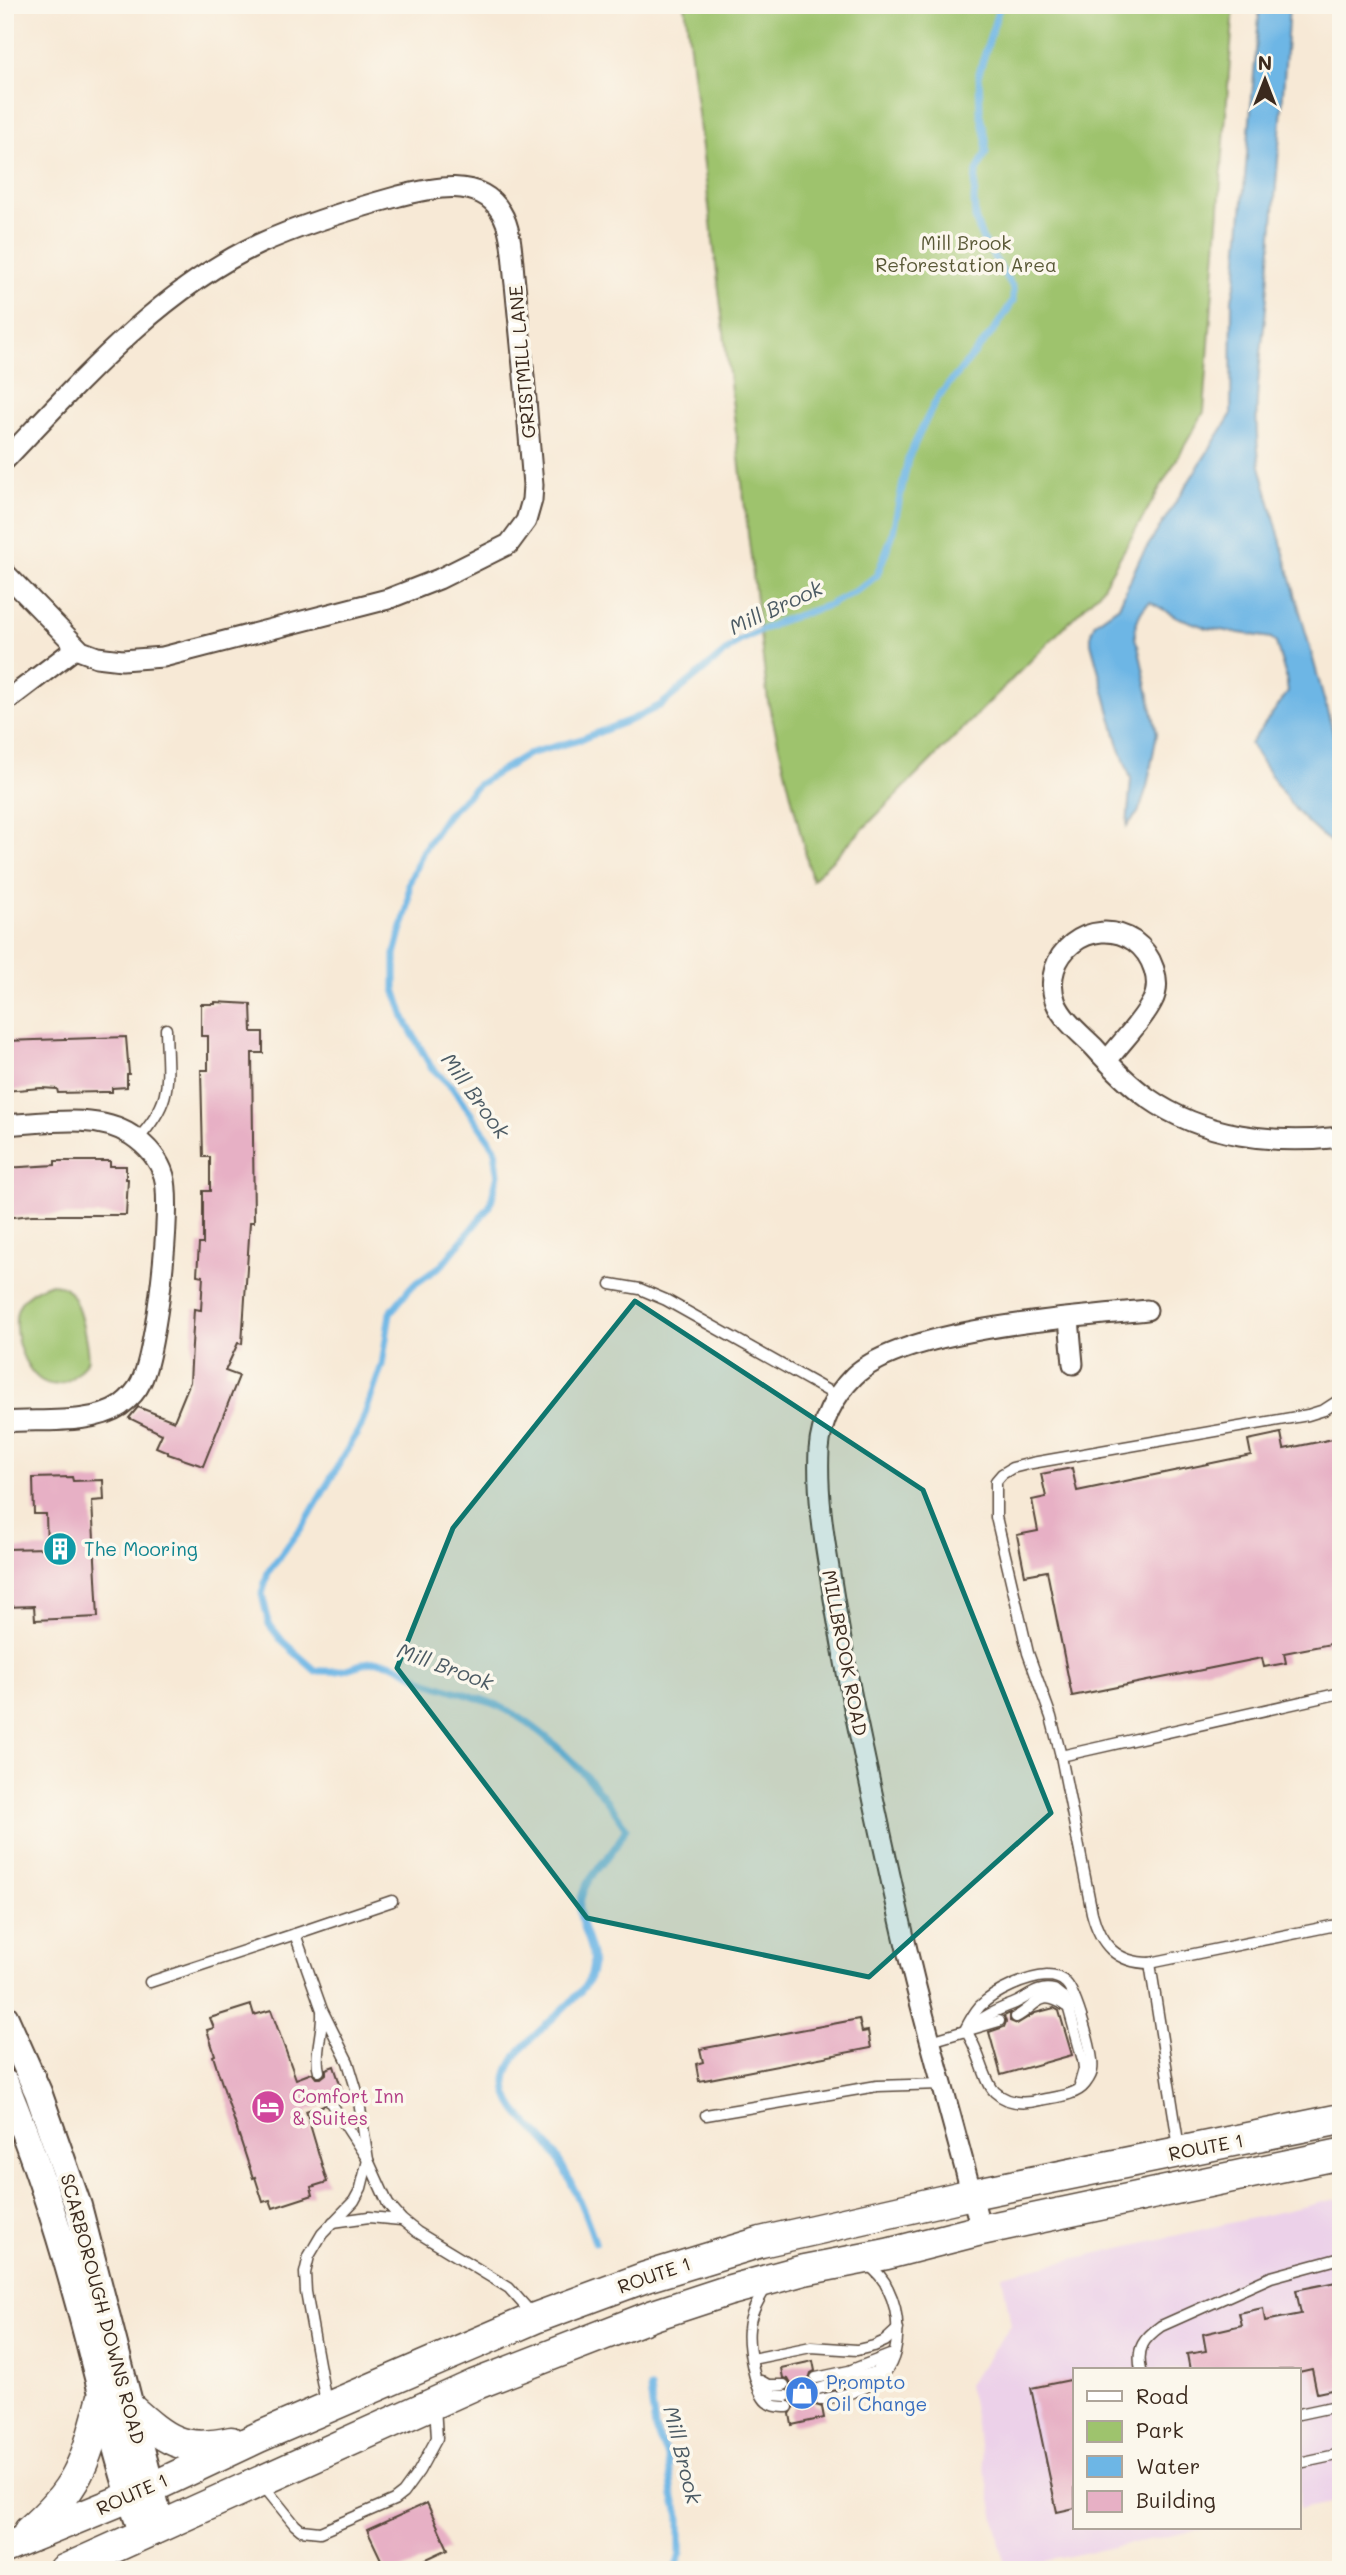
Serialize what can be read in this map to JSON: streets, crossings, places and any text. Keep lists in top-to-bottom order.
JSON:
{
  "streets": {
    "main road": ["ROUTE 1"],
    "street": ["GRISTMILL LANE", "MILLBROOK ROAD", "SCARBOROUGH DOWNS ROAD"]
  },
  "crossings": [
    ["MILLBROOK ROAD", "ROUTE 1"],
    ["ROUTE 1", "SCARBOROUGH DOWNS ROAD"]
  ],
  "water": ["Mill Brook"],
  "parks": ["Mill Brook Reforestation Area"],
  "places": {
    "building": ["The Mooring"],
    "hotel": ["Comfort Inn & Suites"],
    "shop": ["Prompto Oil Change"]
  },
  "legend": [
    "Road",
    "Park",
    "Water",
    "Building"
  ],
  "north": "top"
}
